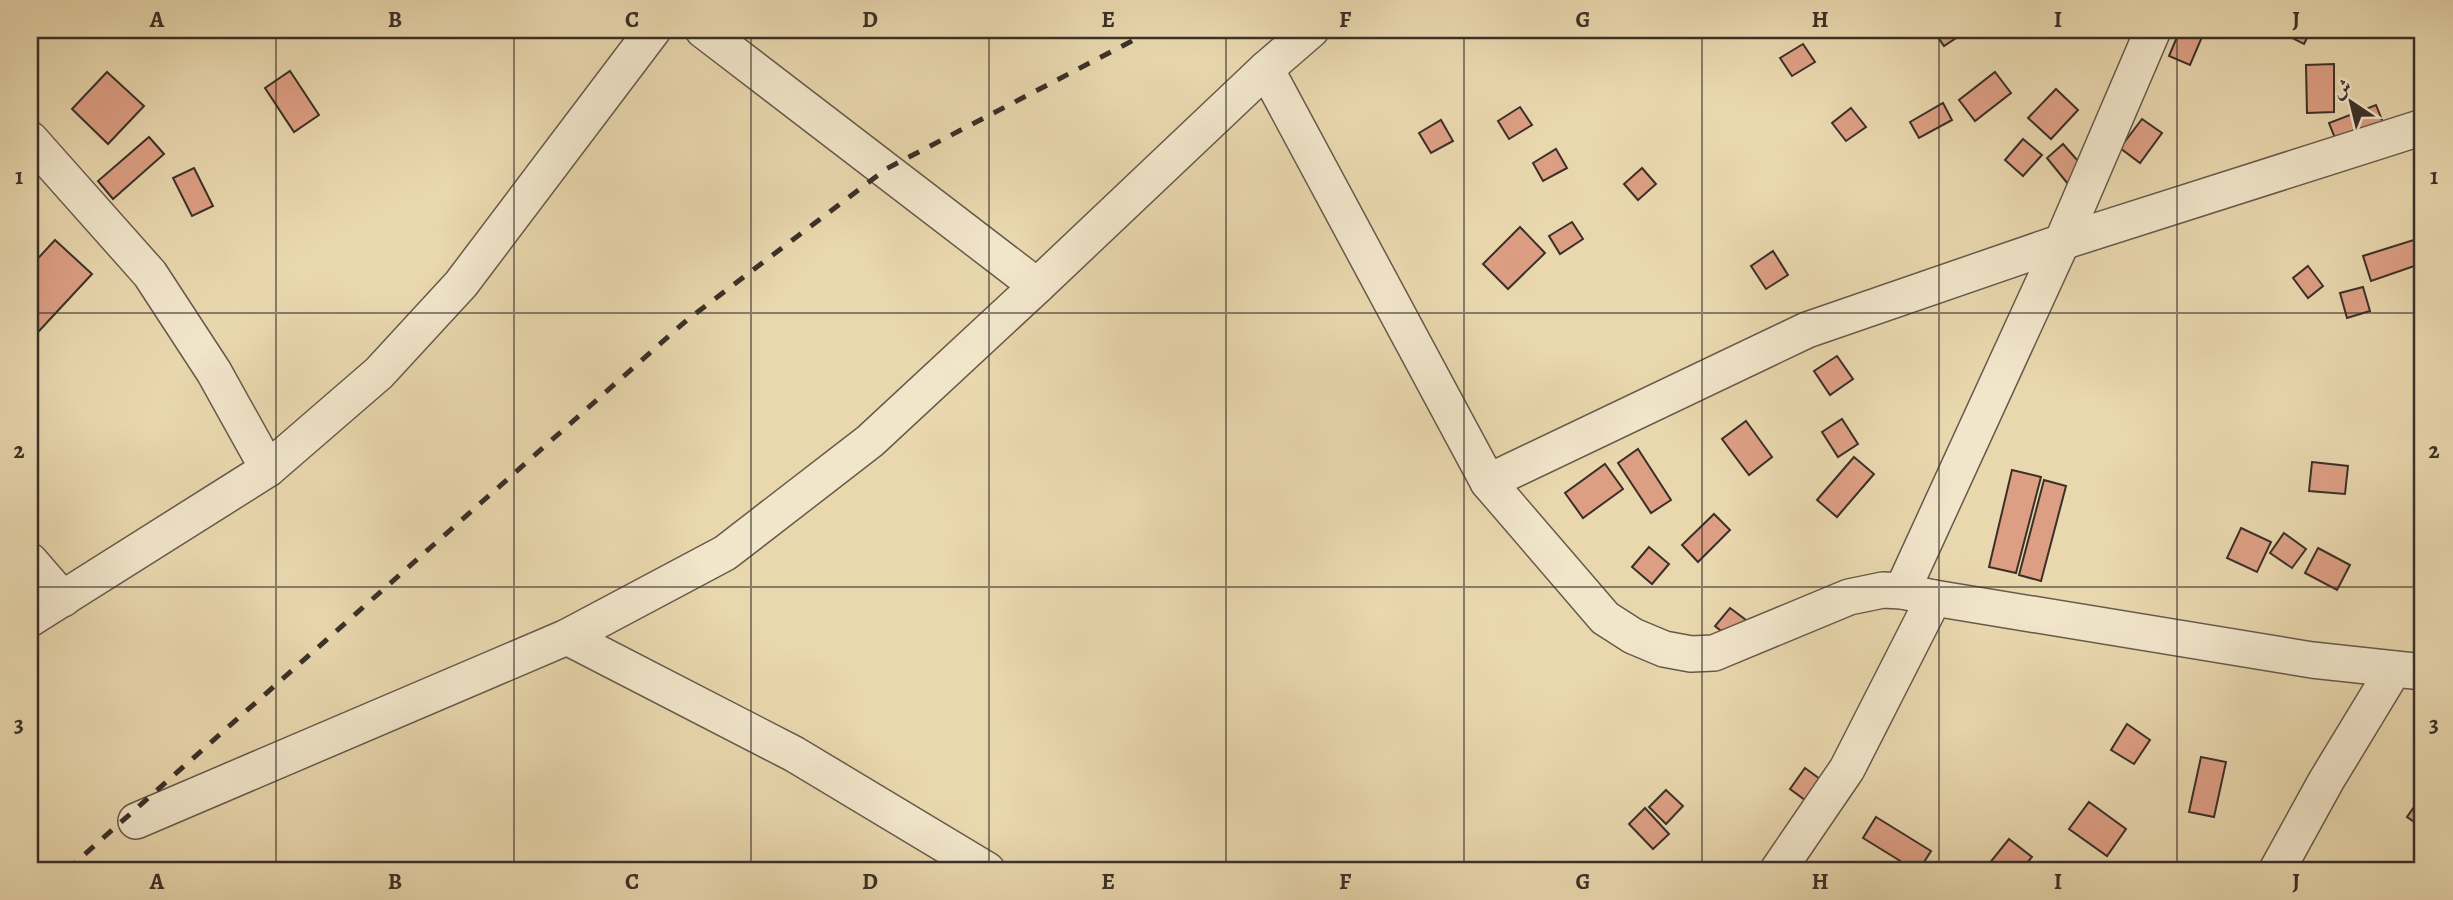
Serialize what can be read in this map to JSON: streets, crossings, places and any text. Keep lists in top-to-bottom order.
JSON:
{
  "north": "top left",
  "grid": {
    "columns": [
      "A",
      "B",
      "C",
      "D",
      "E",
      "F",
      "G",
      "H",
      "I",
      "J"
    ],
    "rows": ["1", "2", "3"]
  }
}
